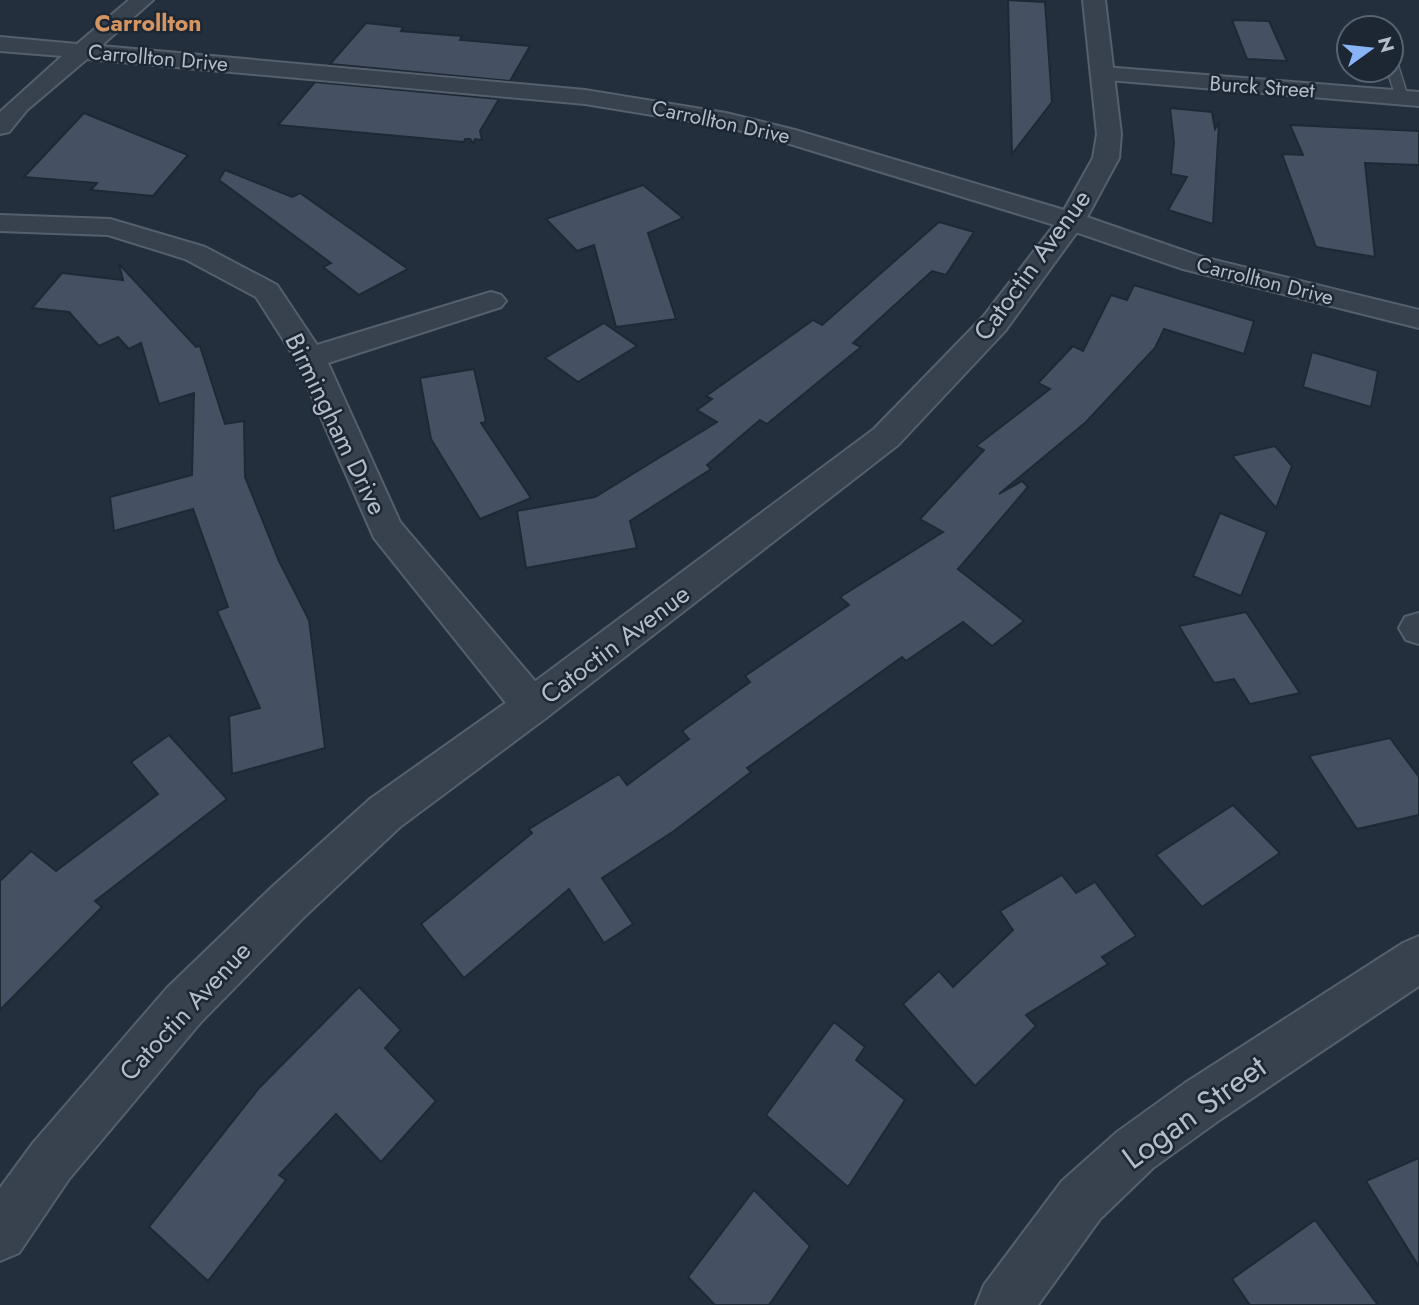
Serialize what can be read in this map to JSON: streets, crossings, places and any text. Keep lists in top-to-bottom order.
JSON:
{
  "streets": {
    "street": [
      "Carrollton Drive",
      "Burck Street",
      "Catoctin Avenue",
      "Birmingham Drive",
      "Logan Street"
    ]
  },
  "crossings": [
    ["Carrollton Drive", "Catoctin Avenue"],
    ["Burck Street", "Catoctin Avenue"],
    ["Catoctin Avenue", "Birmingham Drive"]
  ],
  "districts": ["Carrollton"],
  "north": "right"
}
